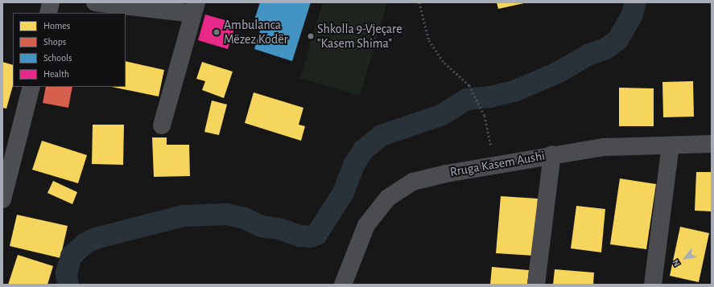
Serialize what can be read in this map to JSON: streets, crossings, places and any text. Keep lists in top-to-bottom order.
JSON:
{
  "streets": {
    "street": ["Rruga Kasem Aushi"]
  },
  "places": ["Ambulanca Mëzez Kodër", "Shkolla 9-Vjeçare \"Kasem Shima\""],
  "legend": [
    "Homes",
    "Shops",
    "Schools",
    "Health"
  ],
  "north": "bottom left"
}
